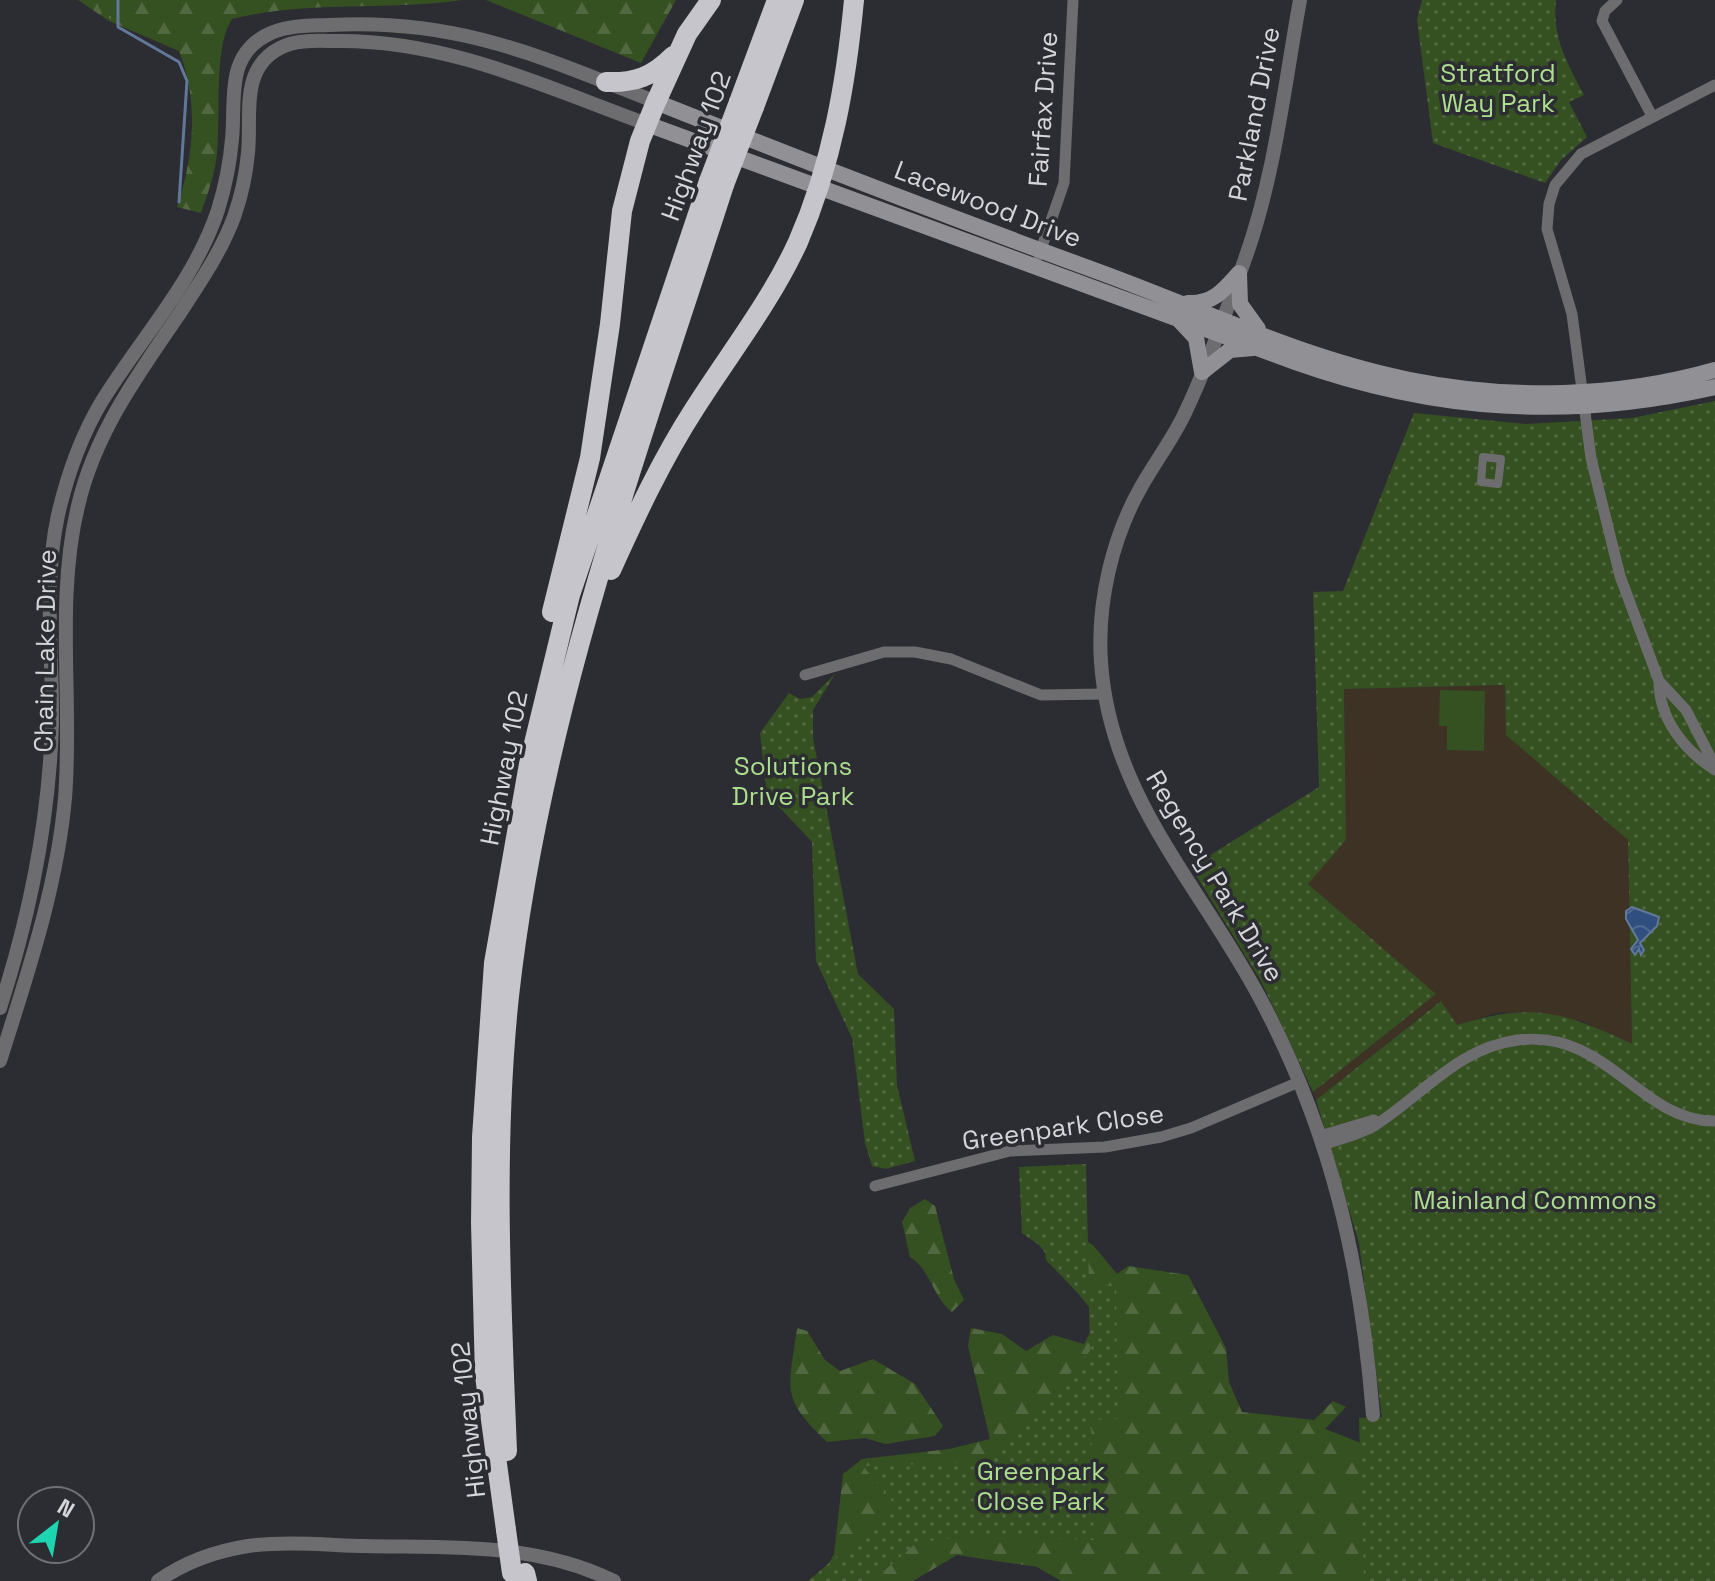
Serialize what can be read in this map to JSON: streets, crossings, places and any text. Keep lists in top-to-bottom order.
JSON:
{
  "streets": {
    "highway": ["Highway 102"],
    "main road": ["Lacewood Drive"],
    "street": [
      "Fairfax Drive",
      "Parkland Drive",
      "Chain Lake Drive",
      "Regency Park Drive",
      "Greenpark Close"
    ]
  },
  "crossings": [
    ["Fairfax Drive", "Lacewood Drive"],
    ["Parkland Drive", "Lacewood Drive"],
    ["Parkland Drive", "Regency Park Drive"],
    ["Lacewood Drive", "Chain Lake Drive"],
    ["Lacewood Drive", "Regency Park Drive"],
    ["Regency Park Drive", "Greenpark Close"]
  ],
  "parks": [
    "Stratford Way Park",
    "Solutions Drive Park",
    "Mainland Commons",
    "Greenpark Close Park"
  ],
  "north": "top right"
}
